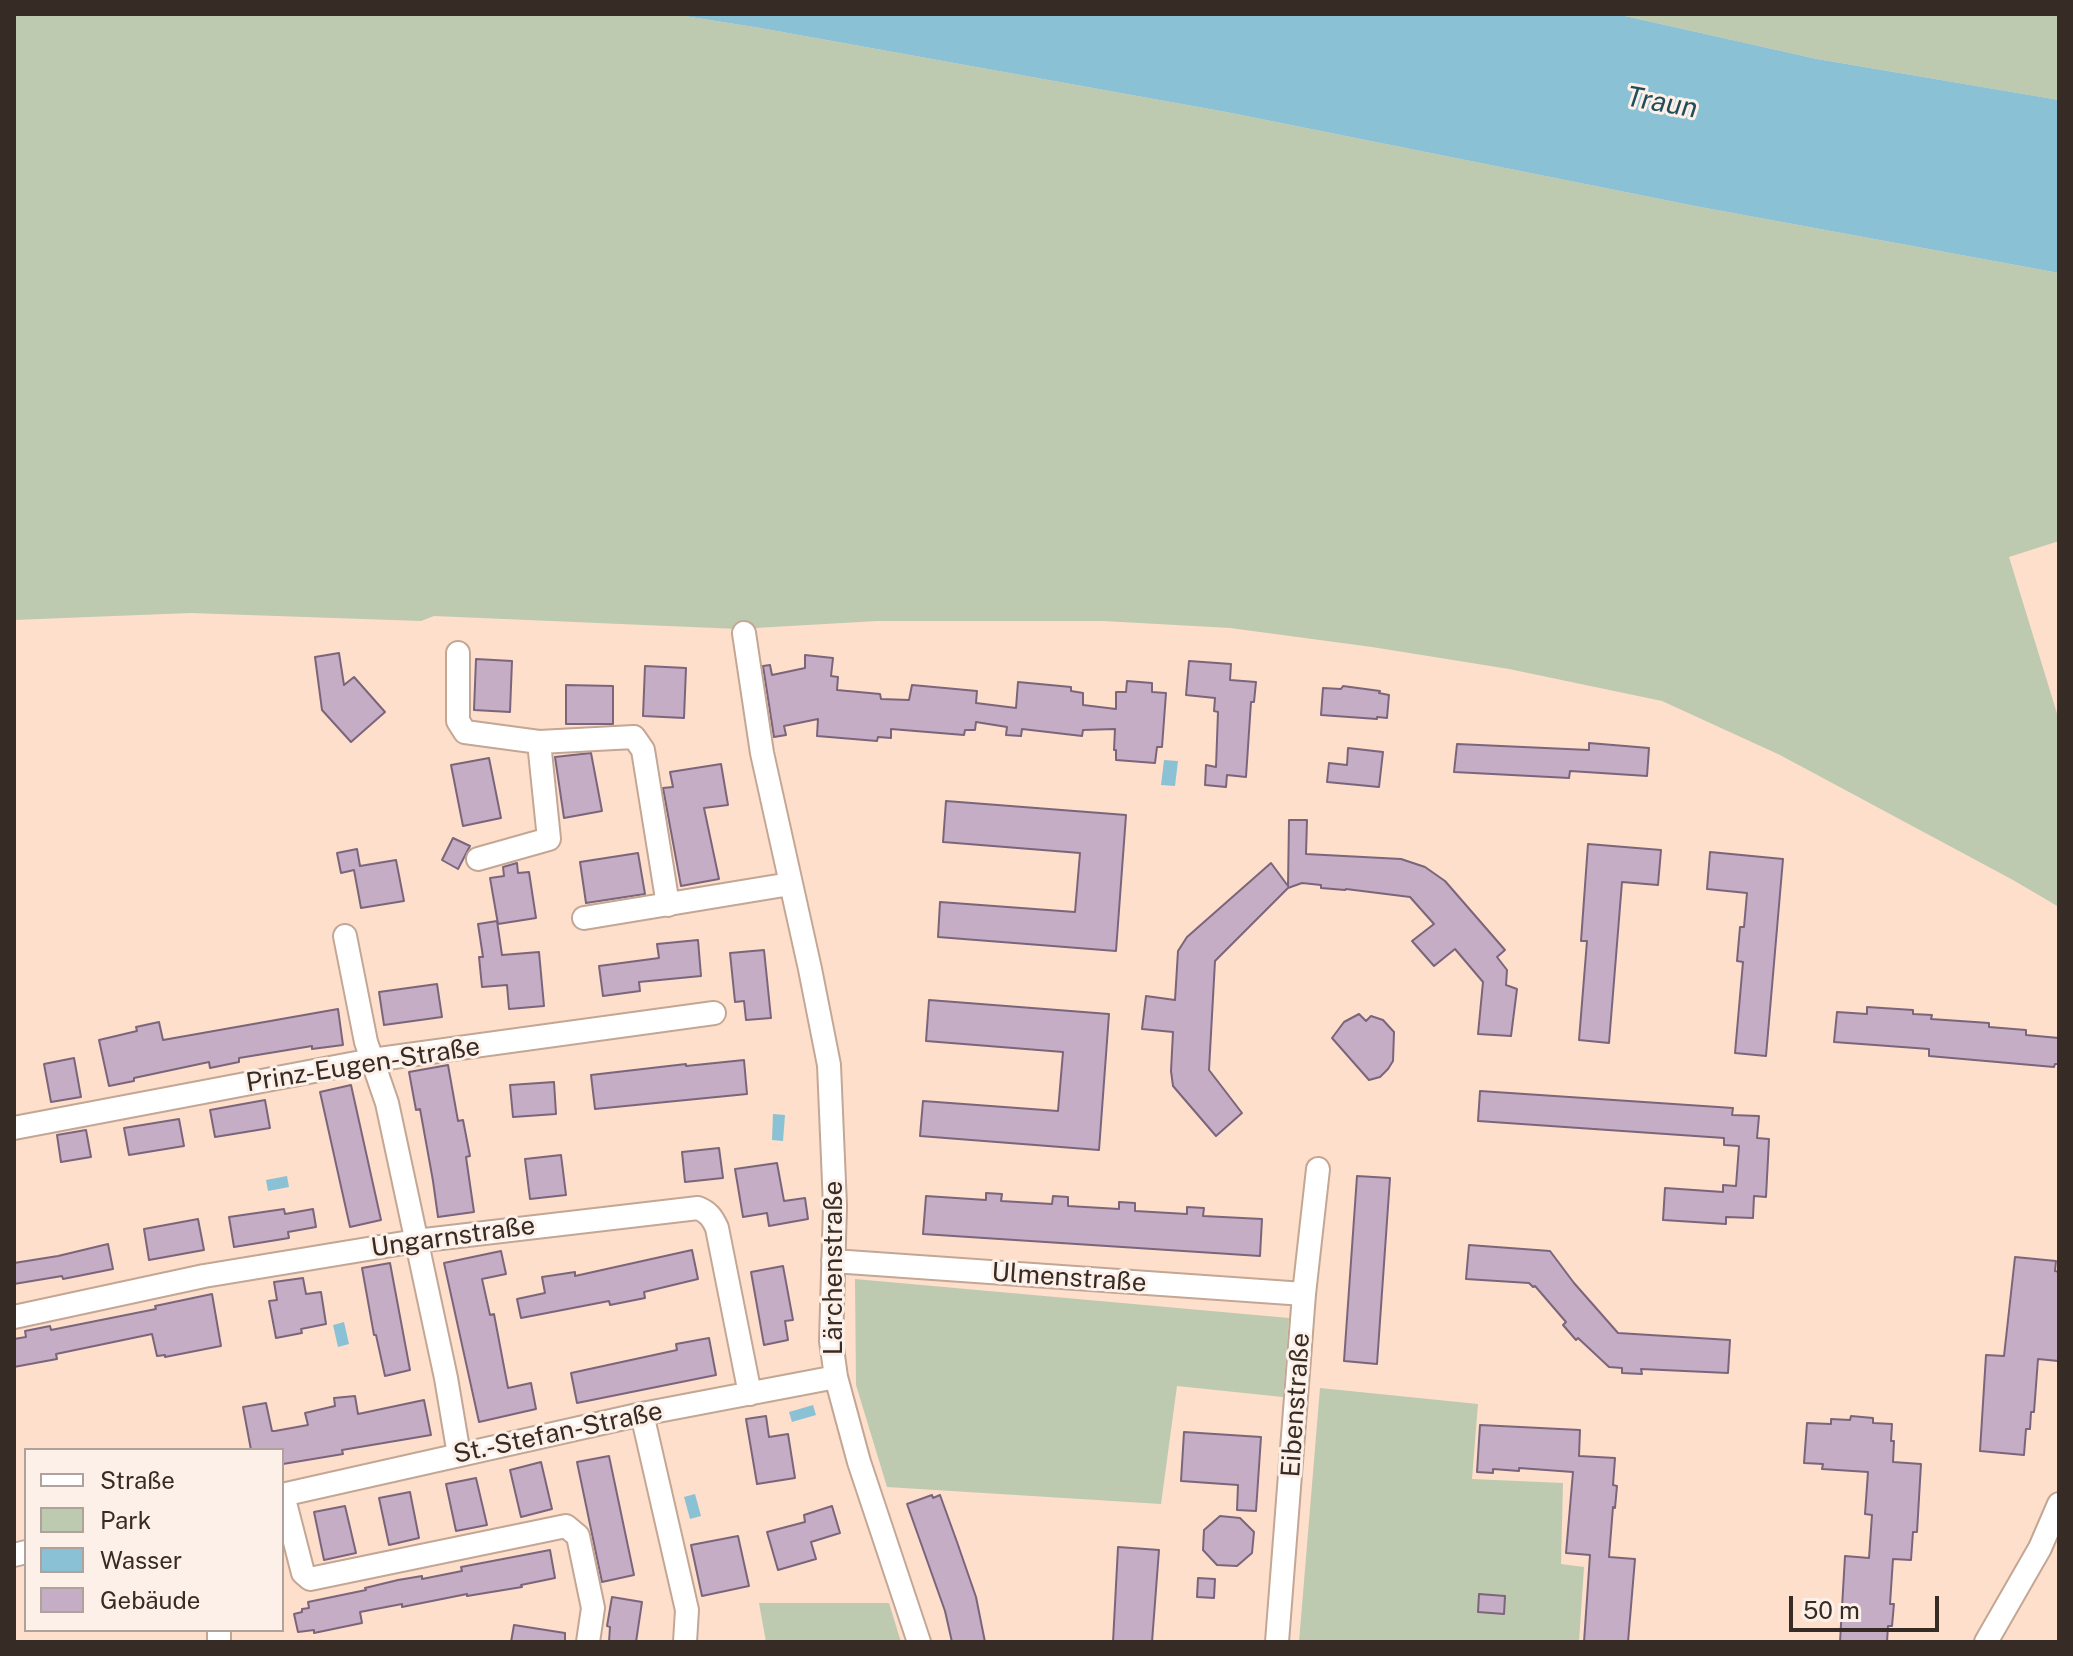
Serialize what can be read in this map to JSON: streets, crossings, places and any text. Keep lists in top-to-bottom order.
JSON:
{
  "streets": {
    "street": [
      "Prinz-Eugen-Straße",
      "Ungarnstraße",
      "Lärchenstraße",
      "Ulmenstraße",
      "Eibenstraße",
      "St.-Stefan-Straße"
    ]
  },
  "crossings": [
    ["Ungarnstraße", "St.-Stefan-Straße"],
    ["Lärchenstraße", "Ulmenstraße"],
    ["Lärchenstraße", "St.-Stefan-Straße"],
    ["Ulmenstraße", "Eibenstraße"]
  ],
  "water": ["Traun"],
  "legend": [
    "Straße",
    "Park",
    "Wasser",
    "Gebäude"
  ],
  "scale_bar": "50 m"
}
